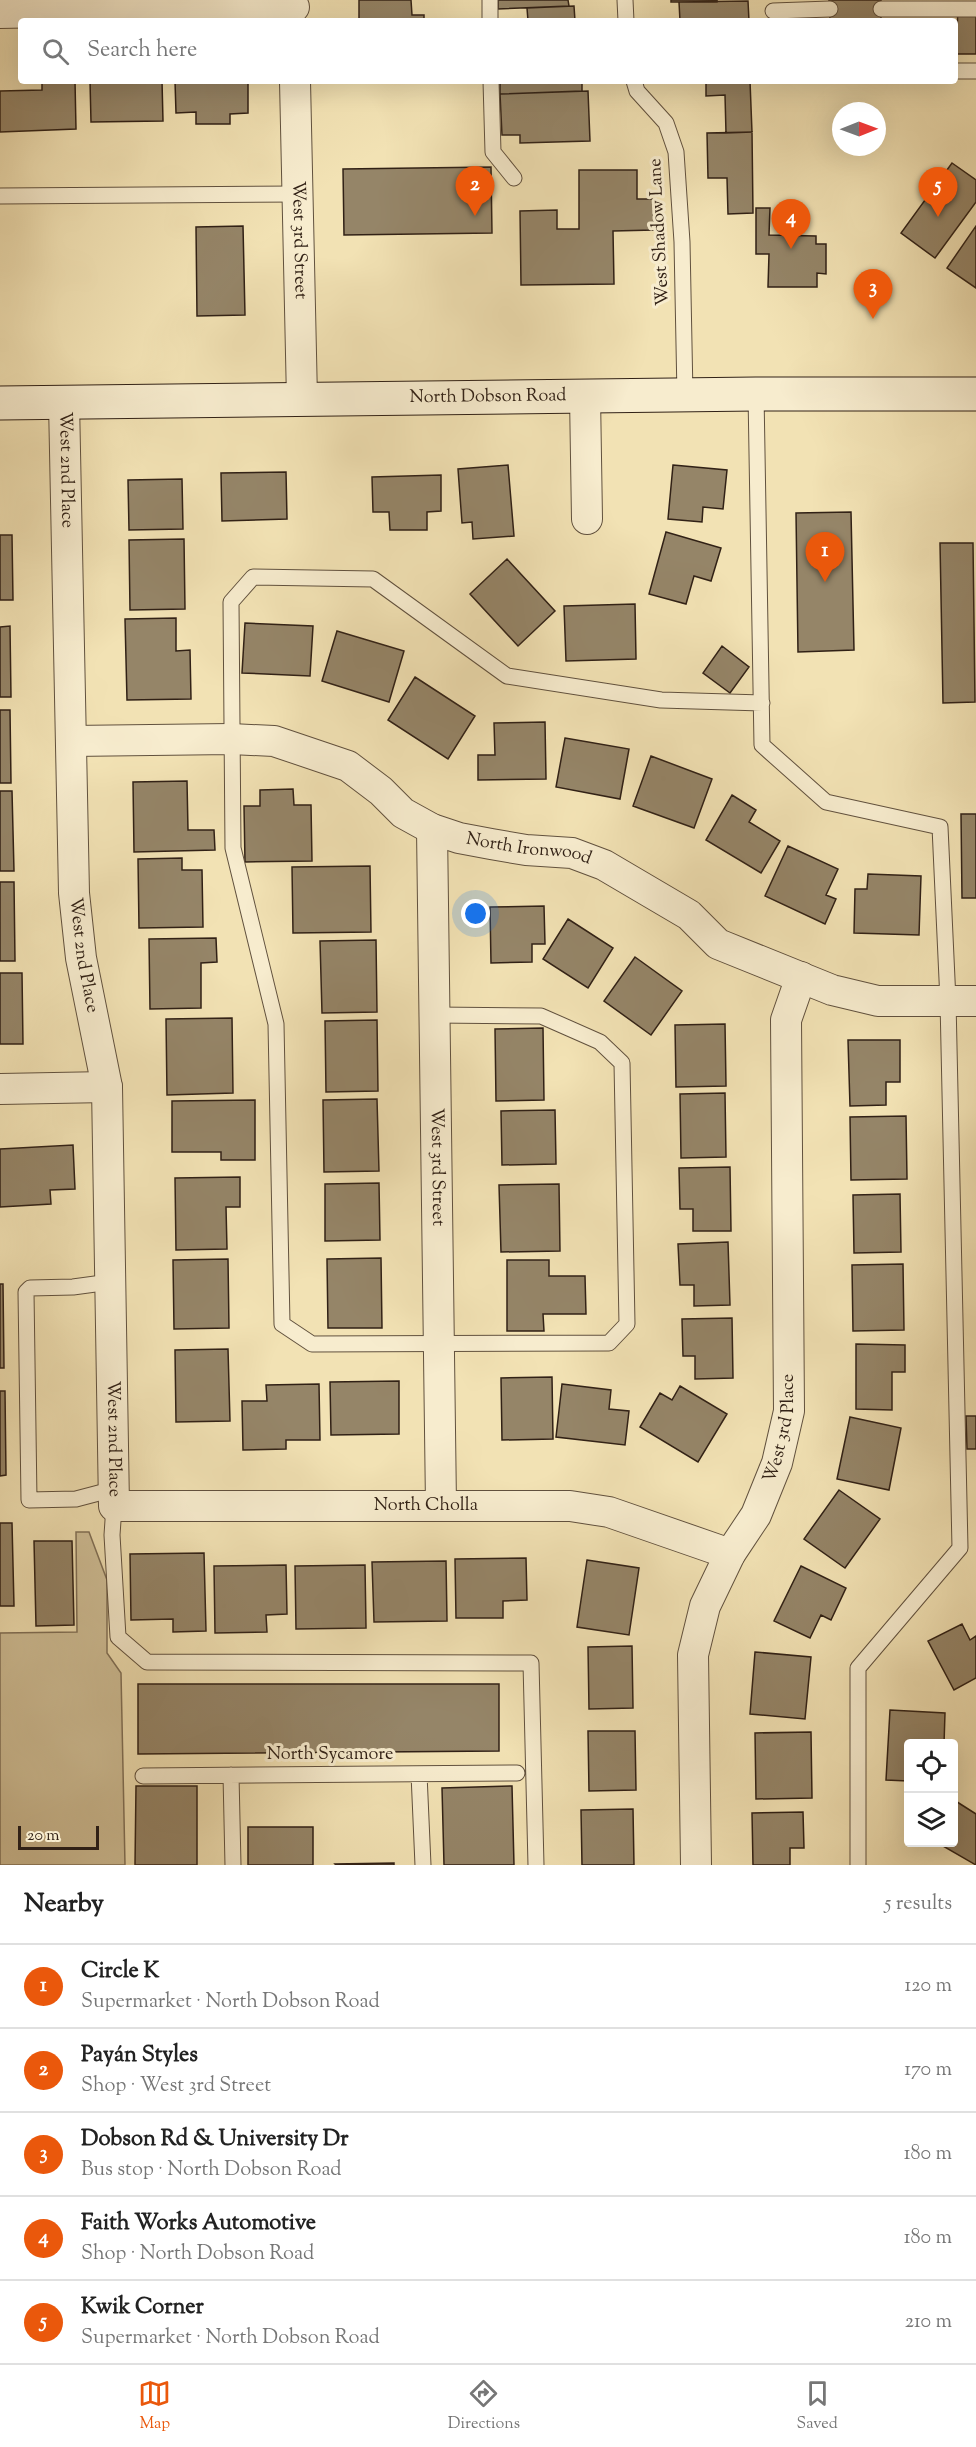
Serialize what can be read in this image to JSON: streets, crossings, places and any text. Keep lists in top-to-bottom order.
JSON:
{
  "streets": {
    "main road": ["North Dobson Road"],
    "street": [
      "West 3rd Street",
      "West 2nd Place",
      "North Ironwood",
      "West 3rd Place",
      "North Cholla"
    ],
    "lane": ["West Shadow Lane", "North Sycamore"]
  },
  "crossings": [
    ["West Shadow Lane", "North Dobson Road"],
    ["West 3rd Street", "North Dobson Road"],
    ["West 3rd Street", "North Ironwood"],
    ["West 3rd Street", "North Cholla"],
    ["North Dobson Road", "West 2nd Place"],
    ["West 2nd Place", "North Ironwood"],
    ["West 2nd Place", "North Cholla"],
    ["North Ironwood", "West 3rd Place"],
    ["West 3rd Place", "North Cholla"]
  ],
  "scale_bar": "20 m",
  "north": "right",
  "page": {
    "search": "Search here",
    "pins": [
      "2",
      "5",
      "4",
      "3",
      "1"
    ],
    "scale": "20 m",
    "heading": ["Nearby", "5 results"],
    "list": [
      {
        "mark": "1",
        "name": "Circle K",
        "note": "Supermarket · North Dobson Road",
        "value": "120 m"
      },
      {
        "mark": "2",
        "name": "Payán Styles",
        "note": "Shop · West 3rd Street",
        "value": "170 m"
      },
      {
        "mark": "3",
        "name": "Dobson Rd & University Dr",
        "note": "Bus stop · North Dobson Road",
        "value": "180 m"
      },
      {
        "mark": "4",
        "name": "Faith Works Automotive",
        "note": "Shop · North Dobson Road",
        "value": "180 m"
      },
      {
        "mark": "5",
        "name": "Kwik Corner",
        "note": "Supermarket · North Dobson Road",
        "value": "210 m"
      }
    ],
    "nav": ["Map", "Directions", "Saved"]
  }
}
